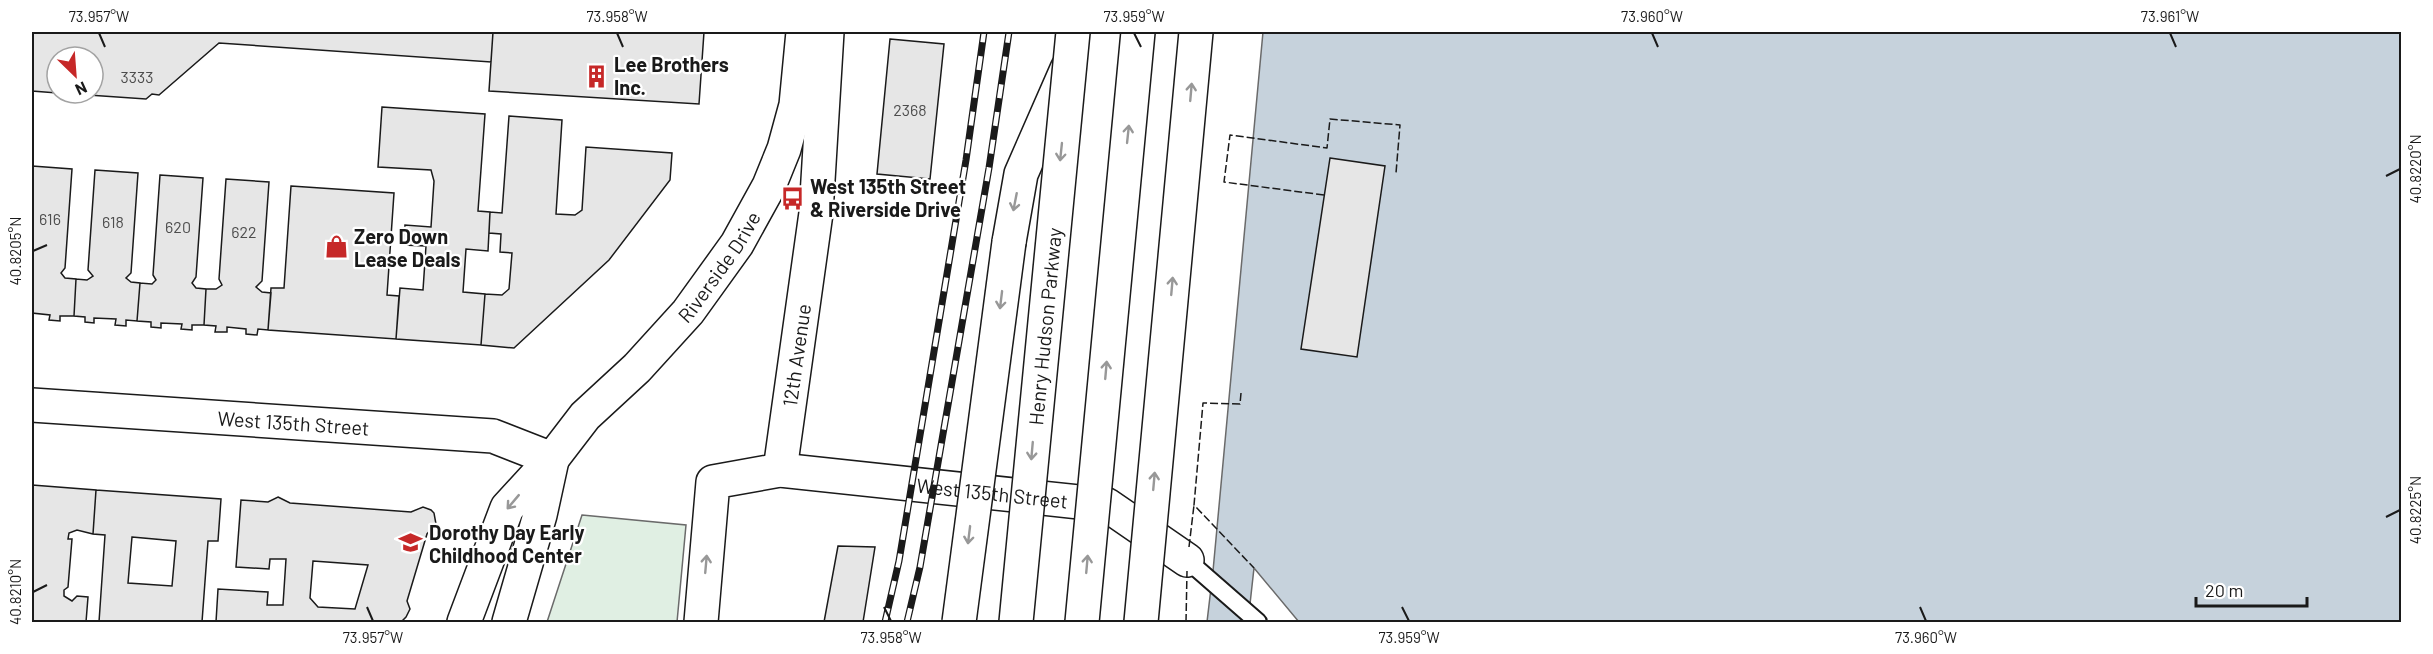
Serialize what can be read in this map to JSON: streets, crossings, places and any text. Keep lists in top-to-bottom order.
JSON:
{
  "streets": {
    "main road": [
      "Riverside Drive",
      "Henry Hudson Parkway",
      "12th Avenue",
      "West 135th Street"
    ]
  },
  "crossings": [
    ["Riverside Drive", "West 135th Street"],
    ["12th Avenue", "West 135th Street"]
  ],
  "places": {
    "building": ["Lee Brothers Inc."],
    "bus stop": ["West 135th Street & Riverside Drive"],
    "shop": ["Zero Down Lease Deals"],
    "school or university": ["Dorothy Day Early Childhood Center"]
  },
  "house_numbers": [
    "3333",
    "2368",
    "616",
    "618",
    "620",
    "622"
  ],
  "scale_bar": "20 m",
  "north": "bottom right",
  "coordinates": [
    "73.957°W",
    "73.958°W",
    "73.959°W",
    "73.960°W",
    "73.961°W",
    "40.8220°N",
    "40.8205°N",
    "40.8225°N",
    "40.8210°N"
  ]
}
